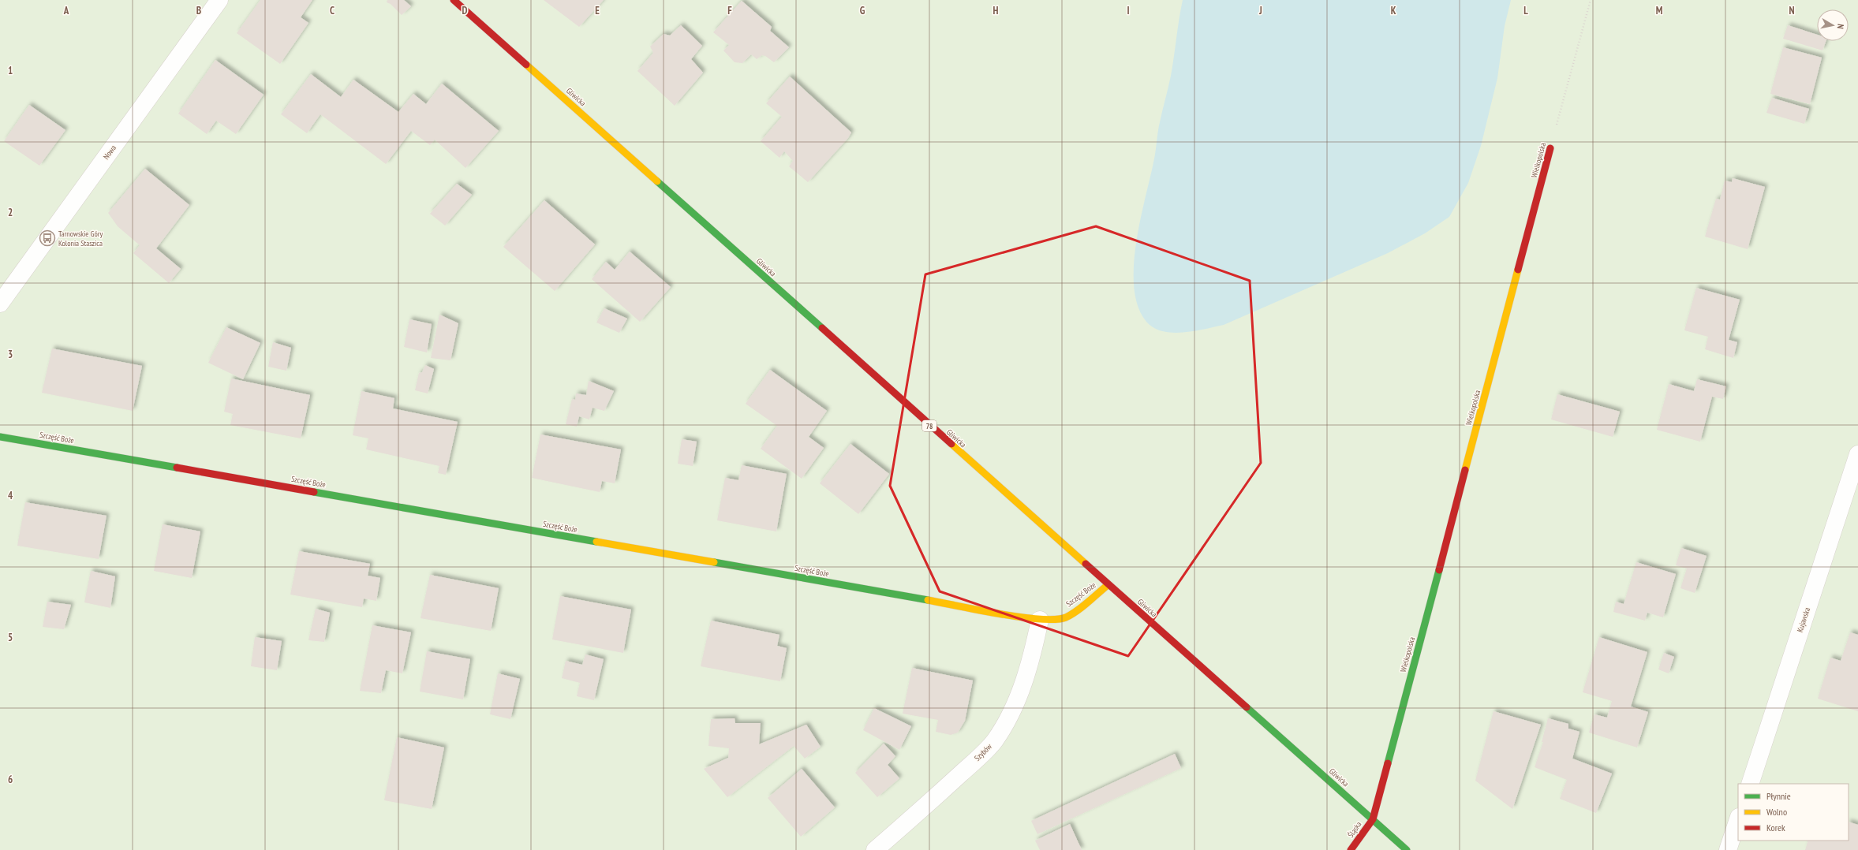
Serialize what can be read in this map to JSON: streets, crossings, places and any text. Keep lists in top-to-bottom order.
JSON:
{
  "streets": {
    "street": [
      "Gliwicka",
      "Nowa",
      "Wielkopolska",
      "78",
      "Szczęść Boże",
      "Kujawska",
      "Szybów",
      "Śląska"
    ]
  },
  "crossings": [
    ["Gliwicka", "Wielkopolska"],
    ["Gliwicka", "Szczęść Boże"],
    ["Gliwicka", "Śląska"],
    ["Wielkopolska", "Śląska"],
    ["Szczęść Boże", "Szybów"]
  ],
  "places": {
    "bus stop": ["Tarnowskie Góry Kolonia Staszica"]
  },
  "legend": ["Płynnie", "Wolno", "Korek"],
  "north": "right",
  "grid": {
    "columns": [
      "A",
      "B",
      "C",
      "D",
      "E",
      "F",
      "G",
      "H",
      "I",
      "J",
      "K",
      "L",
      "M",
      "N"
    ],
    "rows": [
      "1",
      "2",
      "3",
      "4",
      "5",
      "6"
    ]
  }
}
